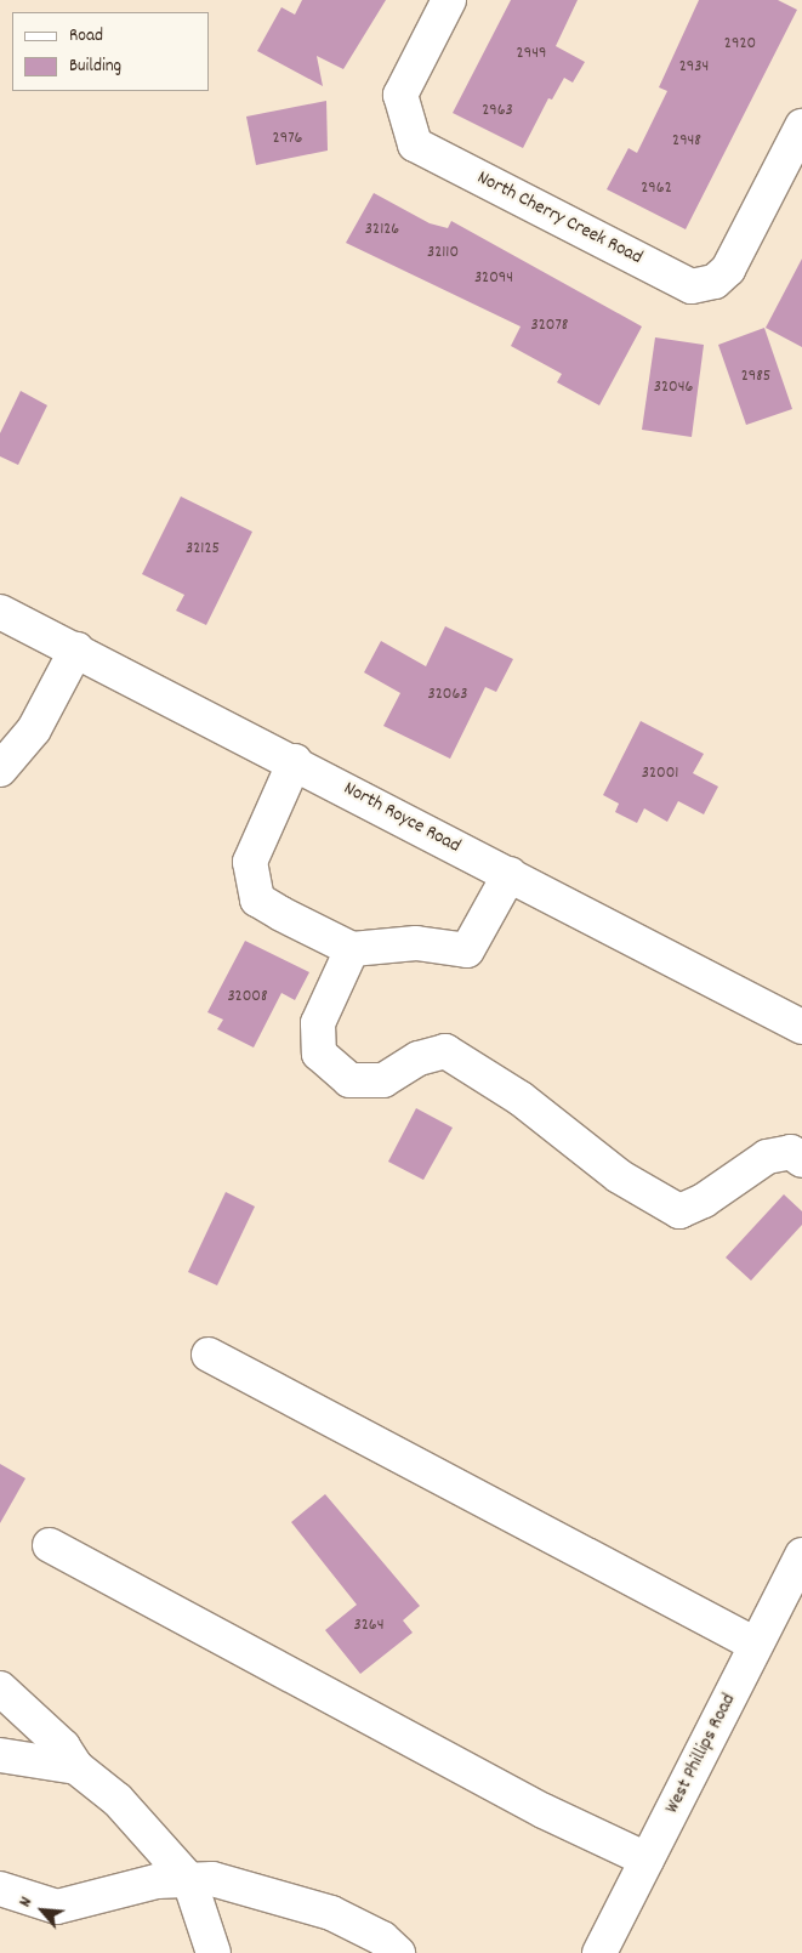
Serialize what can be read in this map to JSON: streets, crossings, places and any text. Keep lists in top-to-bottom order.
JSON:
{
  "streets": {
    "street": ["North Cherry Creek Road", "North Royce Road", "West Phillips Road"]
  },
  "house_numbers": [
    "2920",
    "2949",
    "2934",
    "2963",
    "2976",
    "2948",
    "2962",
    "32126",
    "32110",
    "32094",
    "32078",
    "2985",
    "32046",
    "32125",
    "32063",
    "32001",
    "32008",
    "3264"
  ],
  "legend": ["Road", "Building"],
  "north": "top left"
}
